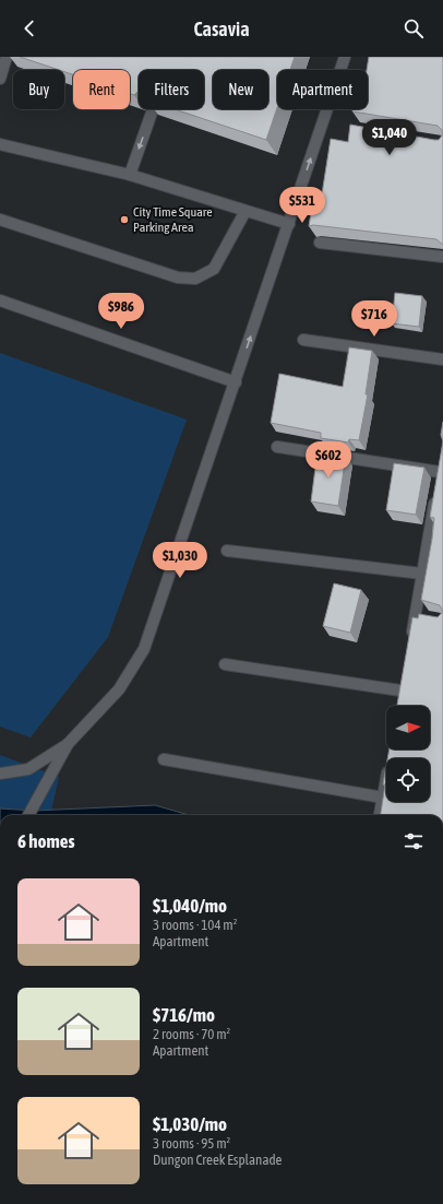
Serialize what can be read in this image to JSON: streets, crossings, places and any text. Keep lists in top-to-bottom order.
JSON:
{
  "places": ["City Time Square Parking Area"],
  "north": "right",
  "page": {
    "header": "Casavia",
    "chip": [
      "Buy",
      "Rent",
      "Filters",
      "New",
      "Apartment"
    ],
    "price": [
      "$1,040",
      "$531",
      "$986",
      "$716",
      "$602",
      "$1,030"
    ],
    "heading": "6 homes",
    "list": [
      {
        "name": "$1,040/mo",
        "note": "3 rooms · 104 m² · Apartment"
      },
      {
        "name": "$716/mo",
        "note": "2 rooms · 70 m² · Apartment"
      },
      {
        "name": "$1,030/mo",
        "note": "3 rooms · 95 m² · Dungon Creek Esplanade"
      }
    ]
  }
}
